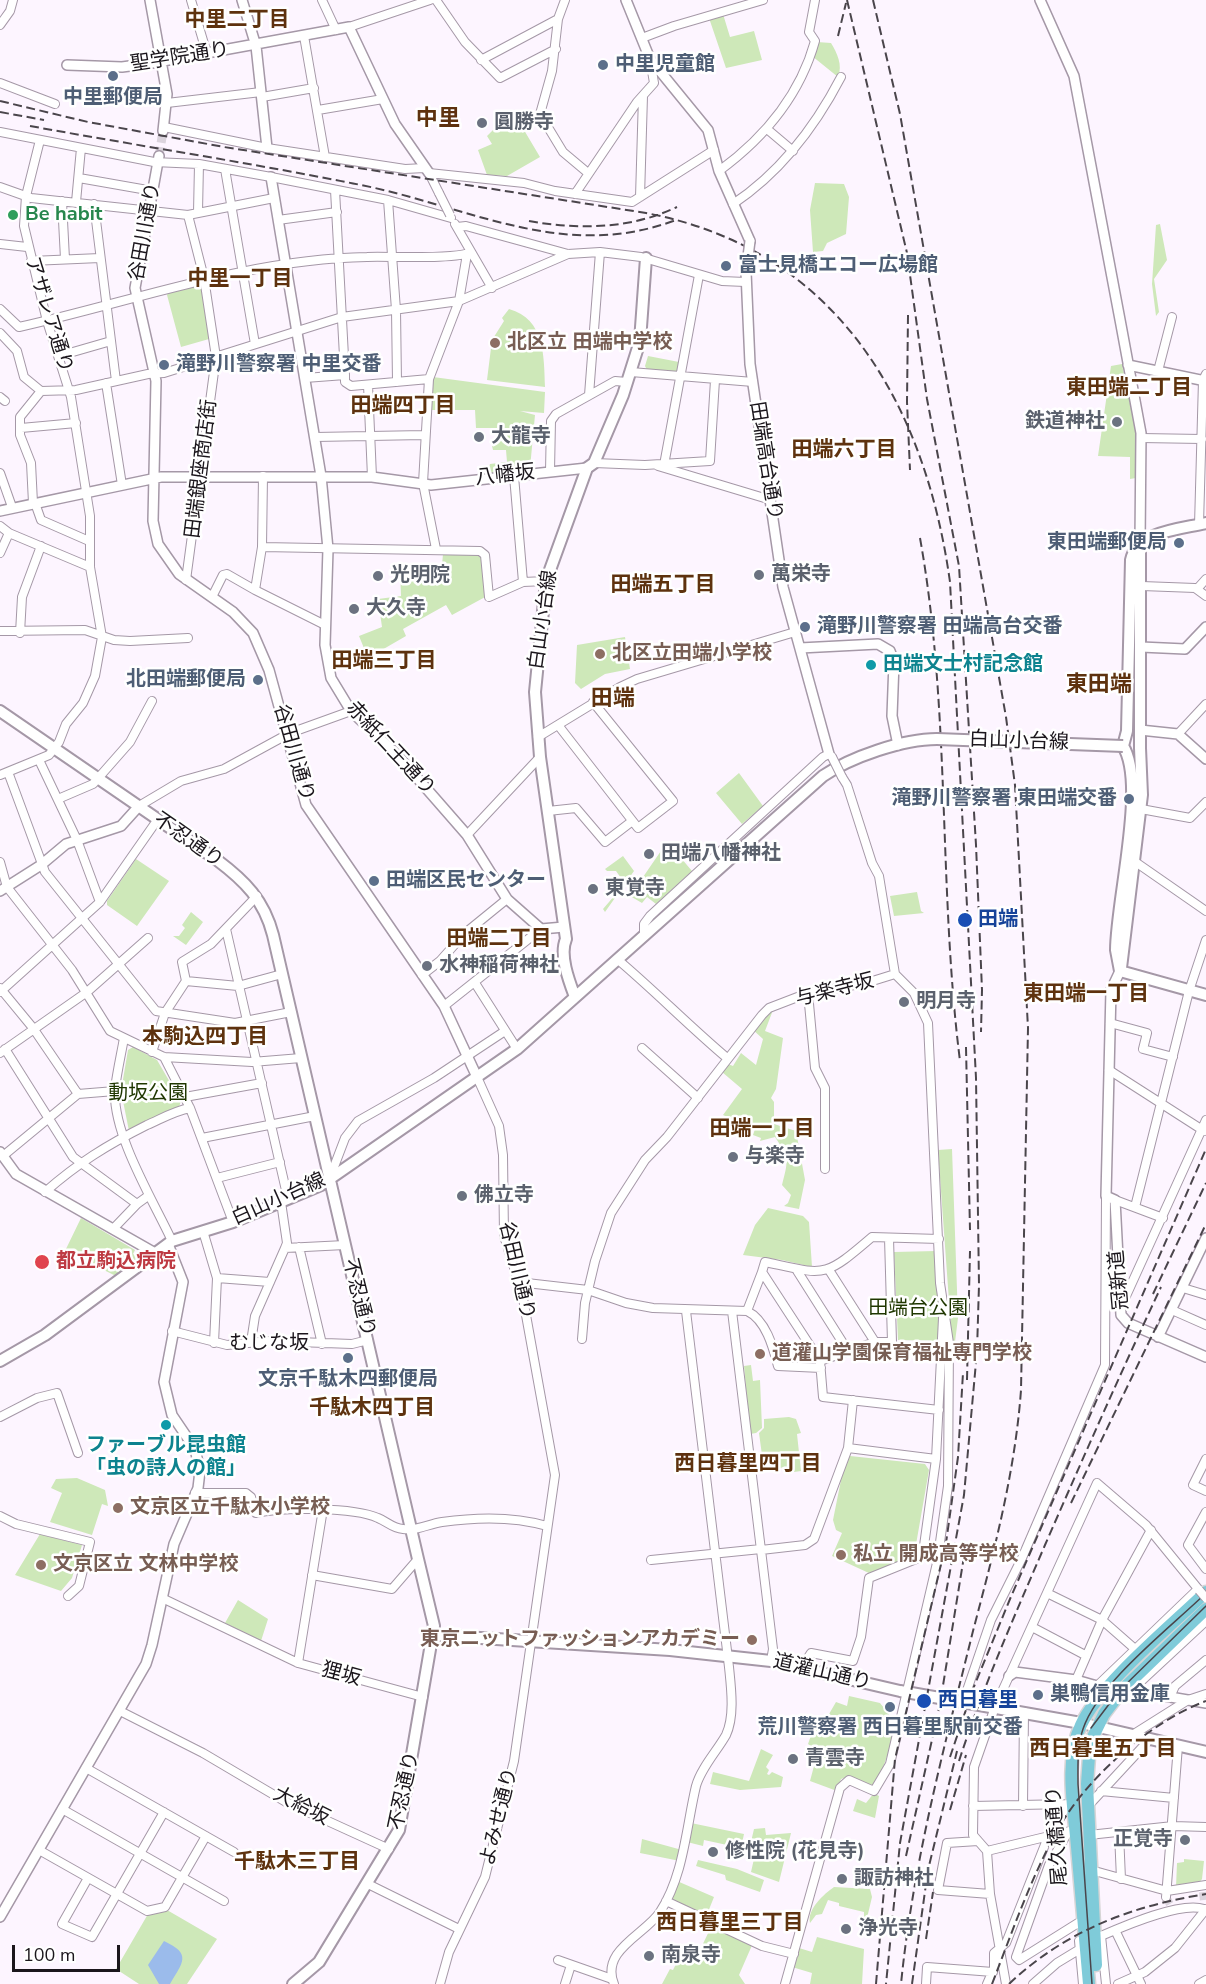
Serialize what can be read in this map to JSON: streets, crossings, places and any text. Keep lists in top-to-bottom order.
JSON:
{
  "streets": {
    "main road": [
      "白山小台線",
      "不忍通り",
      "道灌山通り",
      "尾久橋通り"
    ],
    "street": [
      "聖学院通り",
      "谷田川通り",
      "アザレア通り",
      "田端高台通り",
      "田端銀座商店街",
      "八幡坂",
      "赤紙仁王通り",
      "与楽寺坂",
      "冠新道",
      "むじな坂",
      "狸坂",
      "大給坂",
      "よみせ通り"
    ]
  },
  "crossings": [
    ["谷田川通り", "田端銀座商店街"],
    ["谷田川通り", "八幡坂"],
    ["谷田川通り", "白山小台線"],
    ["谷田川通り", "よみせ通り"],
    ["アザレア通り", "八幡坂"],
    ["アザレア通り", "不忍通り"],
    ["田端銀座商店街", "八幡坂"],
    ["八幡坂", "白山小台線"],
    ["八幡坂", "赤紙仁王通り"],
    ["白山小台線", "不忍通り"],
    ["不忍通り", "むじな坂"],
    ["不忍通り", "道灌山通り"],
    ["不忍通り", "狸坂"],
    ["不忍通り", "大給坂"],
    ["道灌山通り", "よみせ通り"],
    ["道灌山通り", "尾久橋通り"]
  ],
  "districts": [
    "中里二丁目",
    "中里",
    "中里一丁目",
    "東田端二丁目",
    "田端四丁目",
    "田端六丁目",
    "田端五丁目",
    "田端三丁目",
    "東田端",
    "田端",
    "田端二丁目",
    "東田端一丁目",
    "本駒込四丁目",
    "田端一丁目",
    "千駄木四丁目",
    "西日暮里四丁目",
    "西日暮里五丁目",
    "千駄木三丁目",
    "西日暮里三丁目"
  ],
  "parks": ["動坂公園", "田端台公園"],
  "places": [
    "中里児童館",
    "中里郵便局",
    "圓勝寺",
    "Be habit",
    "富士見橋エコー広場館",
    "北区立 田端中学校",
    "滝野川警察署 中里交番",
    "鉄道神社",
    "大龍寺",
    "東田端郵便局",
    "萬栄寺",
    "光明院",
    "大久寺",
    "滝野川警察署 田端高台交番",
    "北区立田端小学校",
    "田端文士村記念館",
    "北田端郵便局",
    "滝野川警察署 東田端交番",
    "田端八幡神社",
    "田端区民センター",
    "東覚寺",
    "田端",
    "水神稲荷神社",
    "明月寺",
    "与楽寺",
    "佛立寺",
    "都立駒込病院",
    "道灌山学園保育福祉専門学校",
    "文京千駄木四郵便局",
    "ファーブル昆虫館 「虫の詩人の館」",
    "文京区立千駄木小学校",
    "私立 開成高等学校",
    "文京区立 文林中学校",
    "東京ニットファッションアカデミー",
    "巣鴨信用金庫",
    "西日暮里",
    "荒川警察署 西日暮里駅前交番",
    "青雲寺",
    "正覚寺",
    "修性院 (花見寺)",
    "諏訪神社",
    "浄光寺",
    "南泉寺"
  ],
  "scale_bar": "100 m"
}
